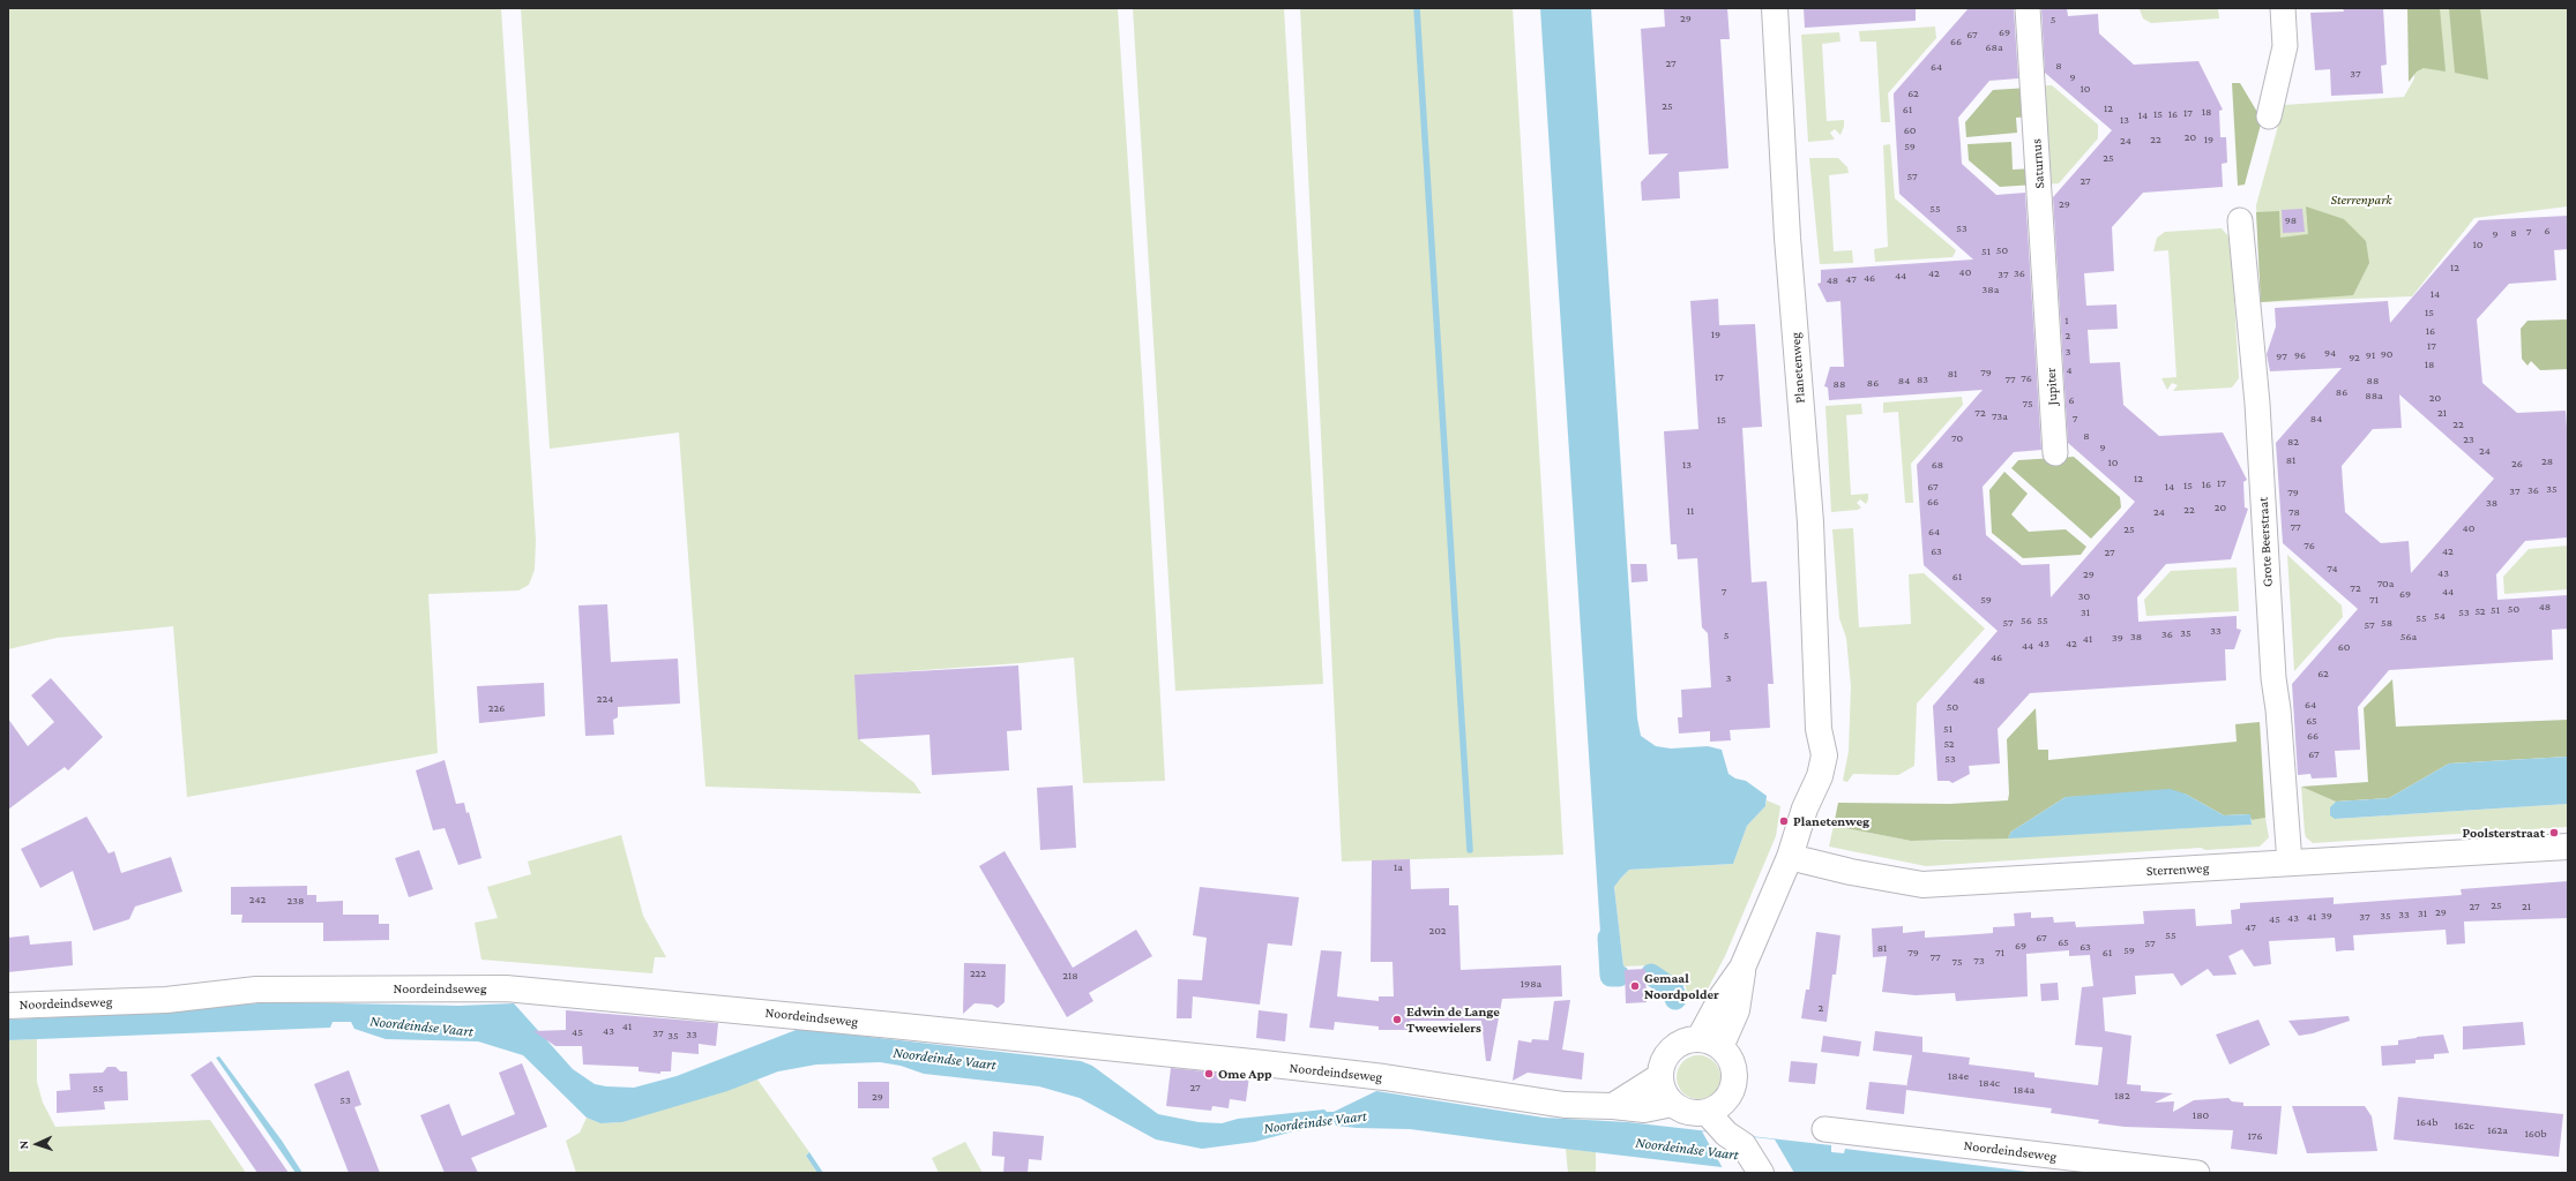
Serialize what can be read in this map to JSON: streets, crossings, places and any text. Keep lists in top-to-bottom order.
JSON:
{
  "streets": {
    "street": [
      "Saturnus",
      "Planetenweg",
      "Jupiter",
      "Grote Beerstraat",
      "Sterrenweg",
      "Noordeindseweg"
    ]
  },
  "crossings": [
    ["Saturnus", "Jupiter"],
    ["Planetenweg", "Sterrenweg"],
    ["Planetenweg", "Noordeindseweg"],
    ["Grote Beerstraat", "Sterrenweg"]
  ],
  "water": ["Noordeindse Vaart"],
  "parks": ["Sterrenpark"],
  "places": [
    "Planetenweg",
    "Poolsterstraat",
    "Gemaal Noordpolder",
    "Edwin de Lange Tweewielers",
    "Ome App"
  ],
  "house_numbers": [
    "29",
    "5",
    "69",
    "67",
    "66",
    "68a",
    "27",
    "8",
    "64",
    "37",
    "9",
    "10",
    "62",
    "25",
    "12",
    "61",
    "18",
    "17",
    "15",
    "16",
    "14",
    "13",
    "60",
    "20",
    "22",
    "19",
    "24",
    "59",
    "25",
    "57",
    "27",
    "29",
    "55",
    "98",
    "53",
    "6",
    "7",
    "8",
    "9",
    "10",
    "50",
    "51",
    "12",
    "40",
    "42",
    "36",
    "37",
    "44",
    "46",
    "47",
    "48",
    "38a",
    "14",
    "15",
    "1",
    "16",
    "19",
    "2",
    "17",
    "3",
    "94",
    "90",
    "96",
    "91",
    "97",
    "92",
    "18",
    "4",
    "79",
    "81",
    "17",
    "76",
    "83",
    "77",
    "84",
    "88",
    "86",
    "88",
    "86",
    "88a",
    "20",
    "6",
    "75",
    "72",
    "21",
    "73a",
    "7",
    "84",
    "15",
    "22",
    "8",
    "70",
    "23",
    "82",
    "9",
    "24",
    "81",
    "28",
    "10",
    "26",
    "13",
    "68",
    "12",
    "17",
    "16",
    "15",
    "67",
    "14",
    "35",
    "36",
    "37",
    "79",
    "66",
    "38",
    "20",
    "22",
    "11",
    "24",
    "78",
    "77",
    "40",
    "25",
    "64",
    "76",
    "63",
    "42",
    "27",
    "74",
    "43",
    "29",
    "61",
    "70a",
    "72",
    "7",
    "44",
    "69",
    "30",
    "59",
    "71",
    "48",
    "50",
    "51",
    "52",
    "31",
    "53",
    "54",
    "55",
    "56",
    "55",
    "57",
    "58",
    "57",
    "33",
    "35",
    "36",
    "5",
    "38",
    "56a",
    "39",
    "41",
    "43",
    "42",
    "44",
    "60",
    "46",
    "62",
    "3",
    "48",
    "224",
    "64",
    "50",
    "226",
    "65",
    "51",
    "66",
    "52",
    "67",
    "53",
    "1a",
    "242",
    "238",
    "25",
    "27",
    "21",
    "29",
    "31",
    "33",
    "39",
    "35",
    "41",
    "37",
    "43",
    "45",
    "47",
    "202",
    "55",
    "67",
    "65",
    "57",
    "69",
    "63",
    "81",
    "59",
    "79",
    "71",
    "61",
    "77",
    "73",
    "75",
    "222",
    "218",
    "198a",
    "2",
    "41",
    "43",
    "45",
    "37",
    "33",
    "35",
    "184e",
    "184c",
    "27",
    "55",
    "184a",
    "182",
    "29",
    "53",
    "180",
    "164b",
    "162c",
    "162a",
    "160b",
    "176"
  ],
  "north": "left"
}
